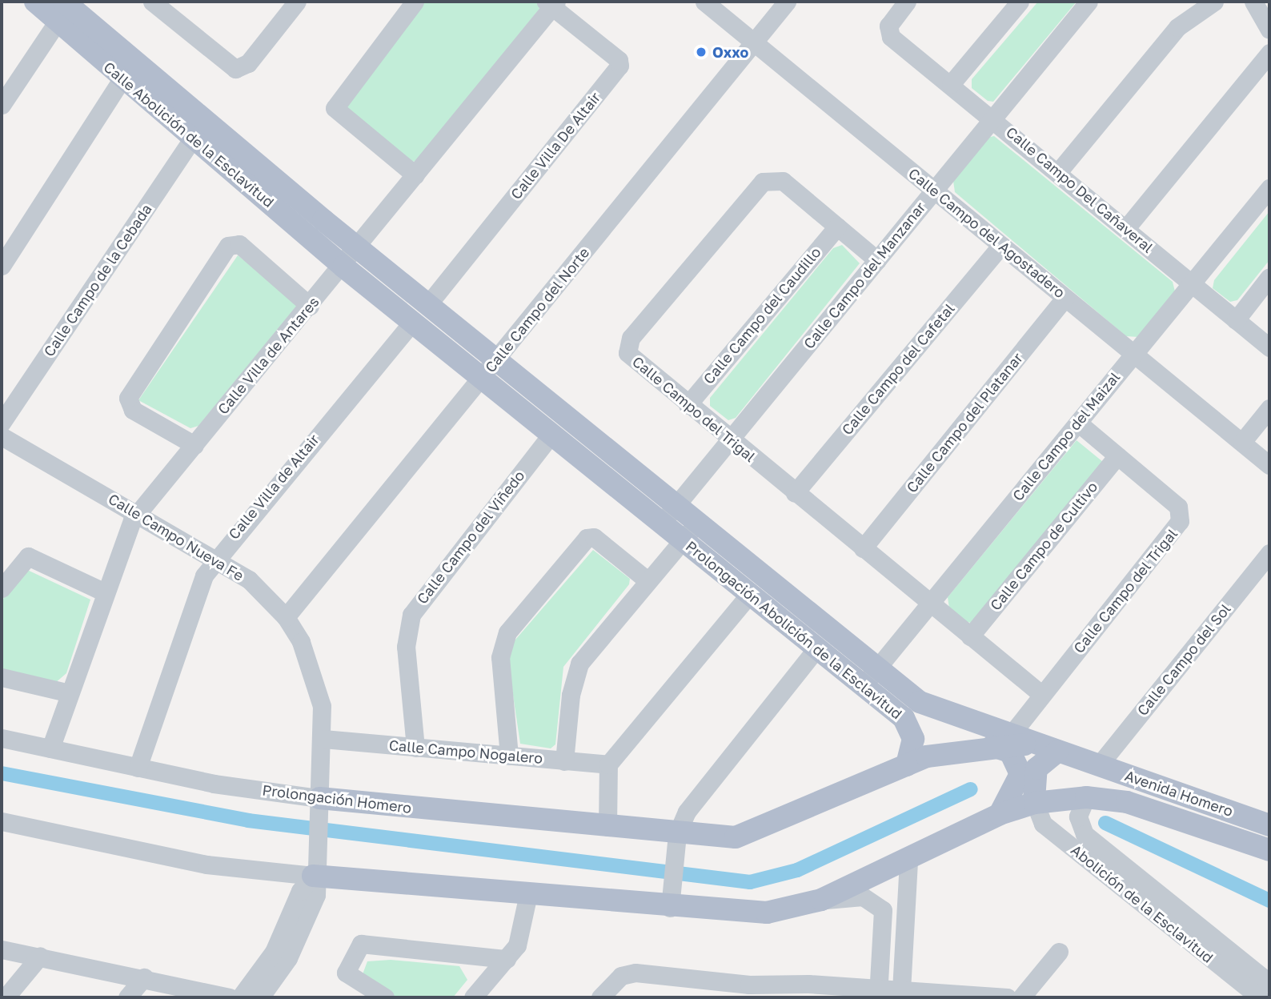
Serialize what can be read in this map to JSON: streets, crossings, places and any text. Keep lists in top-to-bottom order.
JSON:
{
  "streets": {
    "main road": [
      "Calle Abolición de la Esclavitud",
      "Prolongación Abolición de la Esclavitud",
      "Avenida Homero",
      "Prolongación Homero"
    ],
    "street": [
      "Calle Villa De Altair",
      "Calle Campo Del Cañaveral",
      "Calle Campo del Agostadero",
      "Calle Campo del Manzanar",
      "Calle Campo de la Cebada",
      "Calle Campo del Norte",
      "Calle Campo del Caudillo",
      "Calle Villa de Antares",
      "Calle Campo del Cafetal",
      "Calle Campo del Trigal",
      "Calle Campo del Platanar",
      "Calle Campo del Maizal",
      "Calle Villa de Altair",
      "Calle Campo Nueva Fe",
      "Calle Campo del Viñedo",
      "Calle Campo de Cultivo",
      "Calle Campo del Sol",
      "Calle Campo Nogalero",
      "Abolición de la Esclavitud"
    ]
  },
  "crossings": [
    ["Calle Abolición de la Esclavitud", "Calle Campo de la Cebada"],
    ["Calle Abolición de la Esclavitud", "Calle Villa de Antares"],
    ["Calle Abolición de la Esclavitud", "Prolongación Abolición de la Esclavitud"],
    ["Calle Villa De Altair", "Calle Villa de Antares"],
    ["Calle Villa De Altair", "Prolongación Abolición de la Esclavitud"],
    ["Calle Campo Del Cañaveral", "Calle Campo del Manzanar"],
    ["Calle Campo Del Cañaveral", "Calle Campo del Maizal"],
    ["Calle Campo del Agostadero", "Calle Campo del Manzanar"],
    ["Calle Campo del Agostadero", "Calle Campo del Norte"],
    ["Calle Campo del Agostadero", "Calle Campo del Cafetal"],
    ["Calle Campo del Agostadero", "Calle Campo del Platanar"],
    ["Calle Campo del Agostadero", "Calle Campo del Maizal"],
    ["Calle Campo del Manzanar", "Calle Campo del Trigal"],
    ["Calle Campo del Manzanar", "Prolongación Abolición de la Esclavitud"],
    ["Calle Campo del Norte", "Calle Campo Nueva Fe"],
    ["Calle Campo del Norte", "Prolongación Abolición de la Esclavitud"],
    ["Calle Campo del Caudillo", "Calle Campo del Trigal"],
    ["Calle Villa de Antares", "Calle Campo Nueva Fe"],
    ["Calle Villa de Antares", "Prolongación Abolición de la Esclavitud"],
    ["Calle Villa de Antares", "Prolongación Homero"],
    ["Calle Campo del Cafetal", "Calle Campo del Trigal"],
    ["Calle Campo del Trigal", "Calle Campo del Platanar"],
    ["Calle Campo del Trigal", "Calle Campo del Maizal"],
    ["Calle Campo del Trigal", "Calle Campo de Cultivo"],
    ["Calle Campo del Trigal", "Prolongación Abolición de la Esclavitud"],
    ["Calle Campo del Maizal", "Prolongación Abolición de la Esclavitud"],
    ["Calle Villa de Altair", "Calle Campo Nueva Fe"],
    ["Calle Villa de Altair", "Prolongación Abolición de la Esclavitud"],
    ["Calle Villa de Altair", "Prolongación Homero"],
    ["Calle Campo Nueva Fe", "Calle Campo Nogalero"],
    ["Calle Campo Nueva Fe", "Prolongación Homero"],
    ["Calle Campo del Viñedo", "Prolongación Abolición de la Esclavitud"],
    ["Calle Campo del Viñedo", "Calle Campo Nogalero"],
    ["Prolongación Abolición de la Esclavitud", "Calle Campo del Sol"],
    ["Prolongación Abolición de la Esclavitud", "Avenida Homero"],
    ["Calle Campo del Sol", "Avenida Homero"],
    ["Avenida Homero", "Abolición de la Esclavitud"]
  ],
  "places": ["Oxxo"]
}
